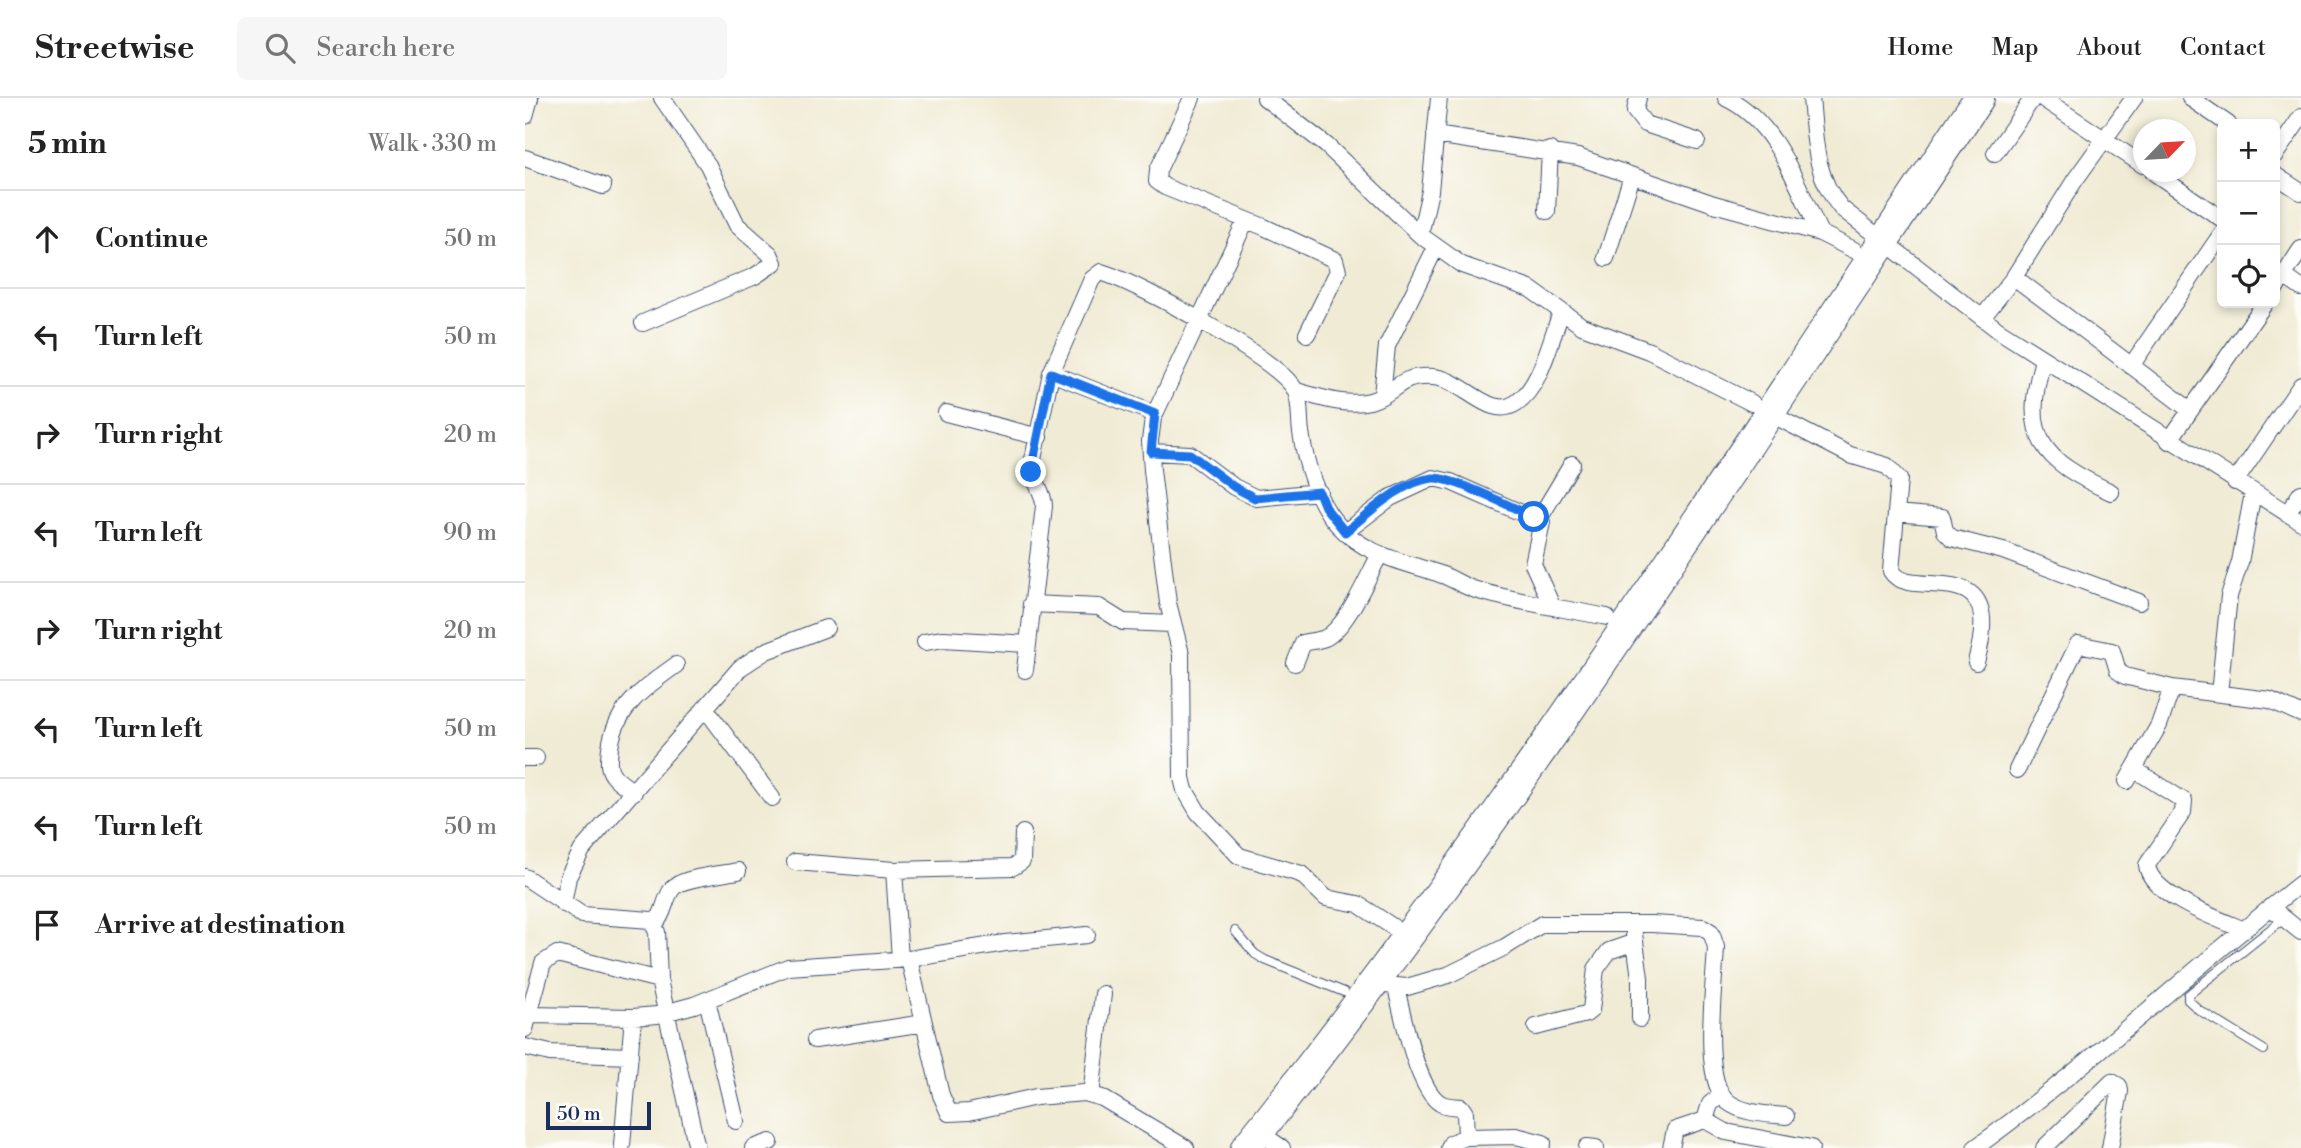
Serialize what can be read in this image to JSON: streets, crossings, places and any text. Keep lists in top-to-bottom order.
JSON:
{
  "scale_bar": "50 m",
  "north": "top right",
  "page": {
    "header": "Streetwise",
    "search": "Search here",
    "nav": [
      "Home",
      "Map",
      "About",
      "Contact"
    ],
    "heading": ["5 min", "Walk · 330 m"],
    "map_buttons": ["+", "−"],
    "list": [
      ["Continue", "50 m"],
      ["Turn left", "50 m"],
      ["Turn right", "20 m"],
      ["Turn left", "90 m"],
      ["Turn right", "20 m"],
      ["Turn left", "50 m"],
      ["Turn left", "50 m"],
      "Arrive at destination"
    ],
    "scale": "50 m"
  }
}
